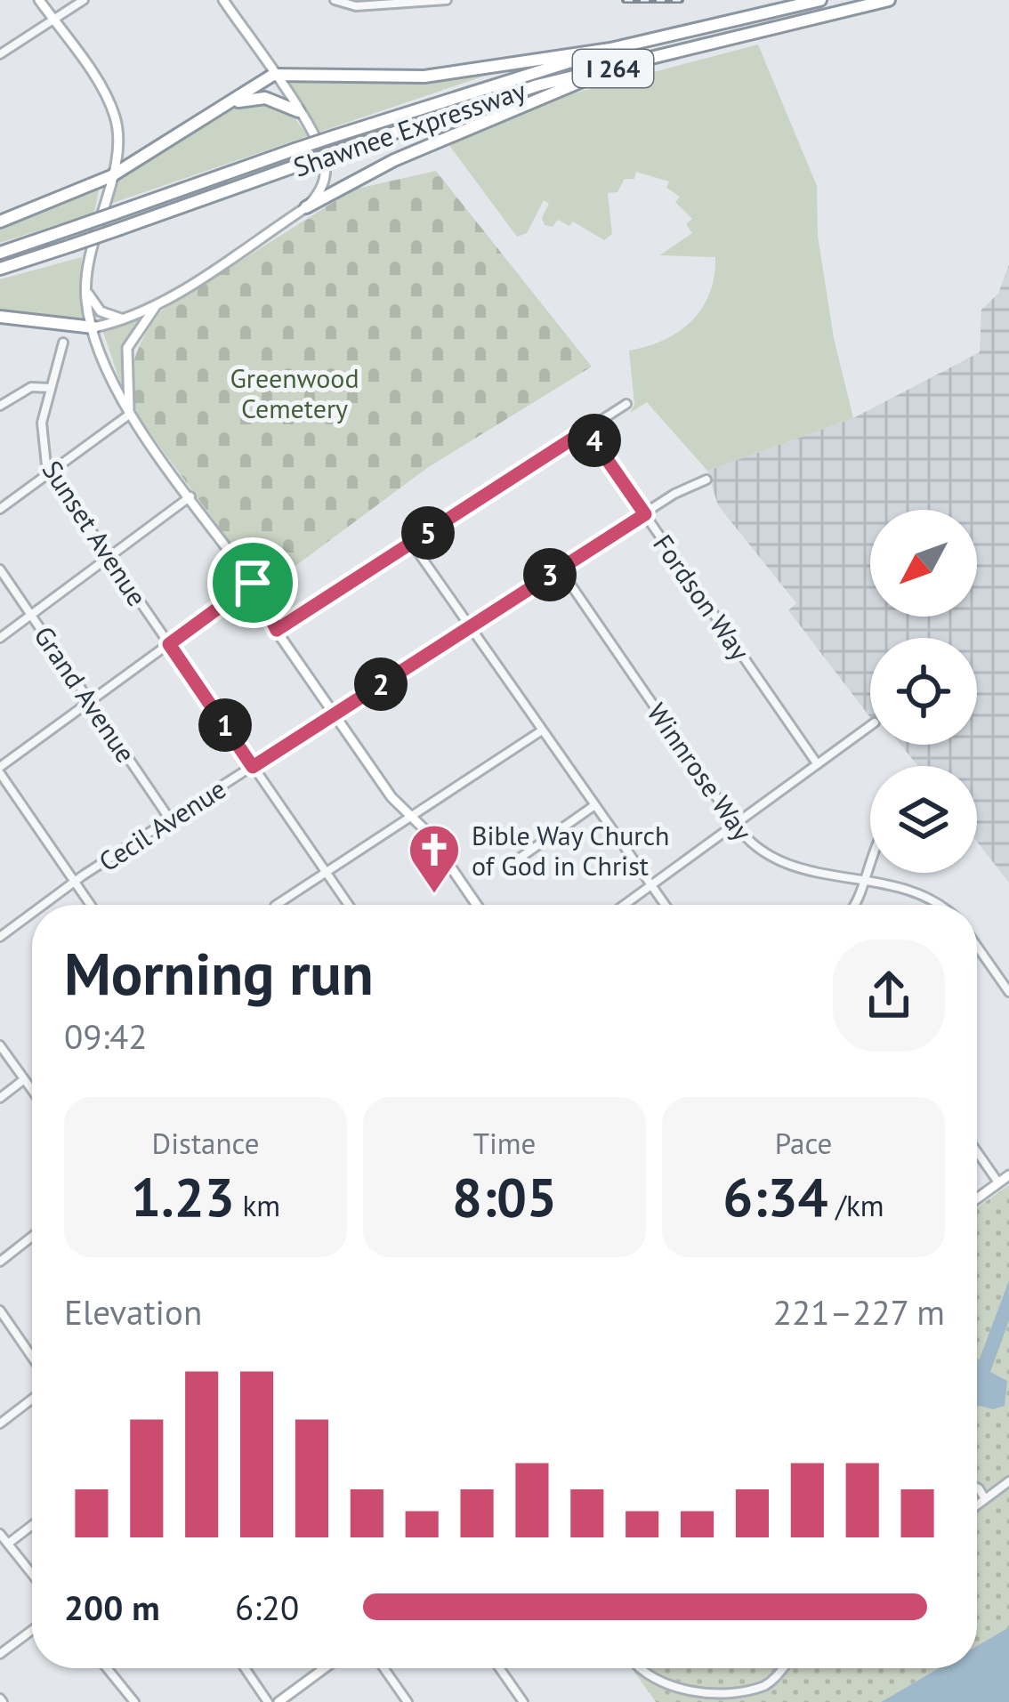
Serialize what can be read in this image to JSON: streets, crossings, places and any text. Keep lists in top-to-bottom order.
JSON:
{
  "streets": {
    "highway": ["I 264", "Shawnee Expressway"],
    "street": [
      "Sunset Avenue",
      "Fordson Way",
      "Grand Avenue",
      "Winnrose Way",
      "Cecil Avenue"
    ]
  },
  "crossings": [
    ["Sunset Avenue", "Cecil Avenue"],
    ["Fordson Way", "Cecil Avenue"],
    ["Grand Avenue", "Cecil Avenue"],
    ["Winnrose Way", "Cecil Avenue"]
  ],
  "parks": ["Greenwood Cemetery"],
  "places": {
    "church": ["Bible Way Church of God in Christ"]
  },
  "north": "bottom left",
  "page": {
    "pins": [
      "4",
      "5",
      "3",
      "2",
      "1"
    ],
    "heading": ["Morning run", "09:42"],
    "stats": [
      ["Distance", "1.23 km"],
      ["Time", "8:05"],
      ["Pace", "6:34 /km"]
    ],
    "chart": ["Elevation", "221–227 m"],
    "list": [
      {
        "name": "200 m",
        "note": "6:20"
      }
    ]
  }
}
